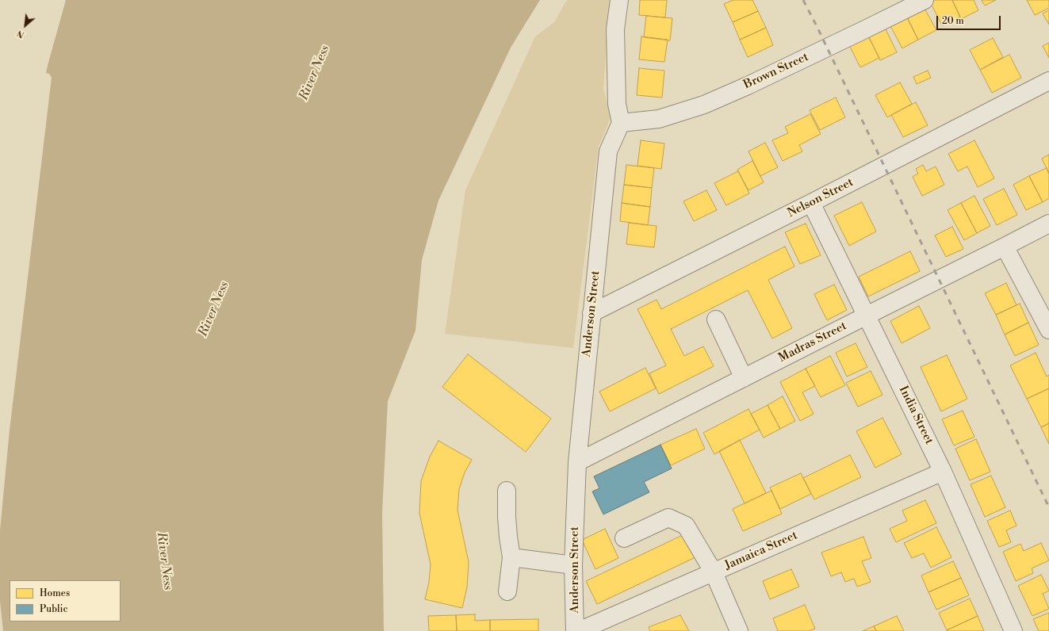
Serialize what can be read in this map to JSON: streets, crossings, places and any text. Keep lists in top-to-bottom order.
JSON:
{
  "streets": {
    "street": [
      "Brown Street",
      "Nelson Street",
      "Anderson Street",
      "Madras Street",
      "India Street",
      "Jamaica Street"
    ]
  },
  "crossings": [
    ["Brown Street", "Anderson Street"],
    ["Nelson Street", "Anderson Street"],
    ["Nelson Street", "India Street"],
    ["Anderson Street", "Madras Street"],
    ["Madras Street", "India Street"],
    ["India Street", "Jamaica Street"]
  ],
  "water": ["River Ness"],
  "legend": ["Homes", "Public"],
  "scale_bar": "20 m",
  "north": "bottom left"
}
